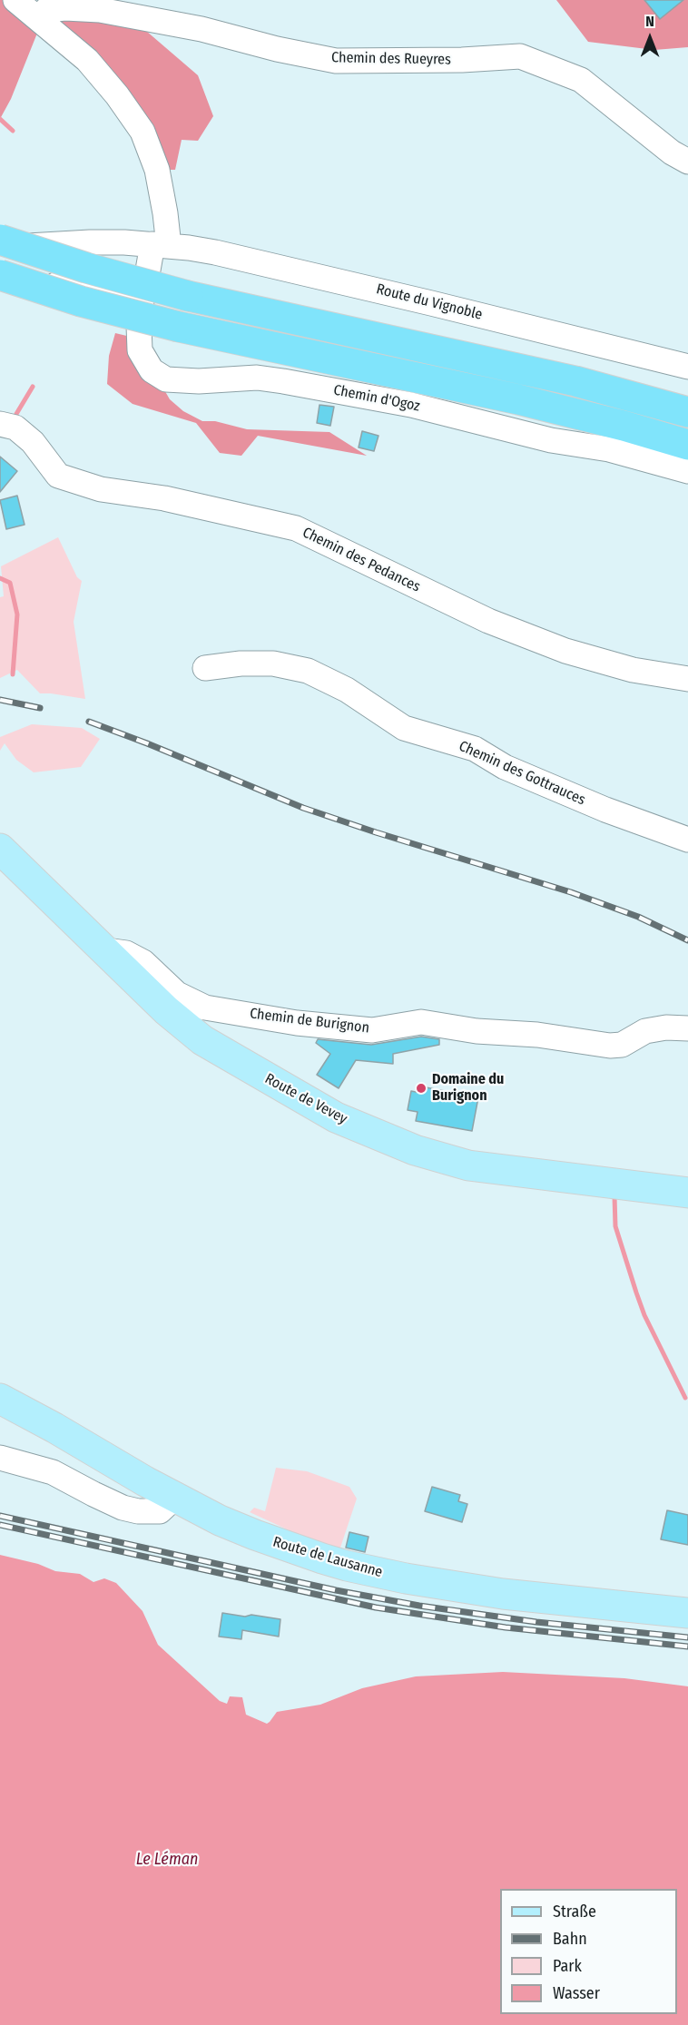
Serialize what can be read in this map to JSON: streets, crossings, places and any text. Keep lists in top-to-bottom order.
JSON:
{
  "streets": {
    "main road": ["Route de Vevey", "Route de Lausanne"],
    "street": [
      "Chemin des Rueyres",
      "Route du Vignoble",
      "Chemin d'Ogoz",
      "Chemin des Pedances",
      "Chemin des Gottrauces",
      "Chemin de Burignon"
    ]
  },
  "crossings": [
    ["Route du Vignoble", "Chemin d'Ogoz"],
    ["Chemin de Burignon", "Route de Vevey"]
  ],
  "water": ["Le Léman"],
  "places": ["Domaine du Burignon"],
  "legend": [
    "Straße",
    "Bahn",
    "Park",
    "Wasser"
  ],
  "north": "top"
}
